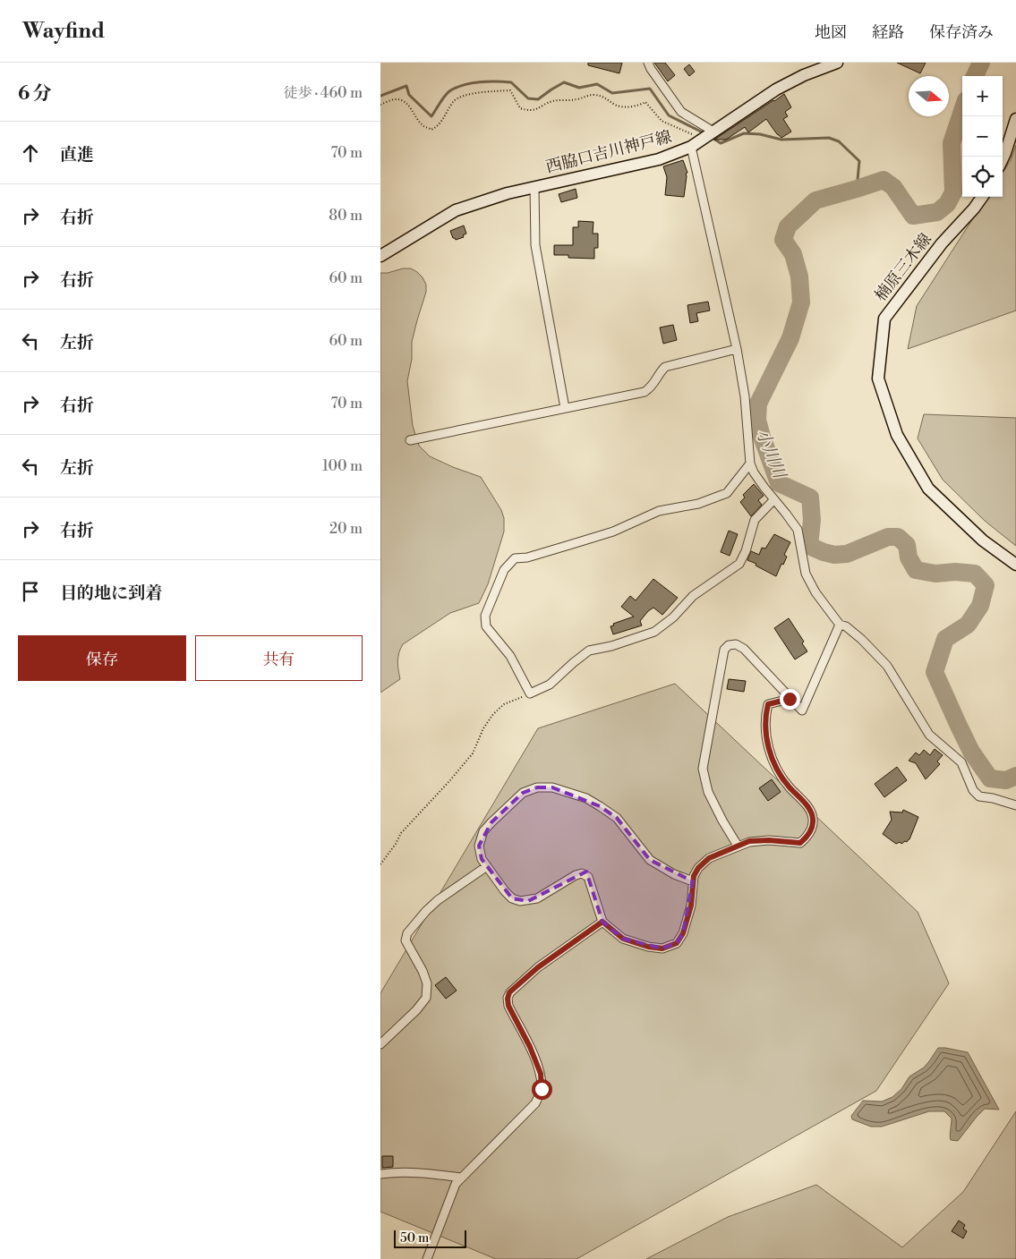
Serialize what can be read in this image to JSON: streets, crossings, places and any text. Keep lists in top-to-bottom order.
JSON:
{
  "streets": {
    "main road": ["西脇口吉川神戸線", "楠原三木線"]
  },
  "water": ["小川川"],
  "scale_bar": "50 m",
  "north": "right",
  "page": {
    "header": "Wayfind",
    "nav": ["地図", "経路", "保存済み"],
    "heading": ["6 分", "徒歩 · 460 m"],
    "map_buttons": ["+", "−"],
    "list": [
      ["直進", "70 m"],
      ["右折", "80 m"],
      ["右折", "60 m"],
      ["左折", "60 m"],
      ["右折", "70 m"],
      ["左折", "100 m"],
      ["右折", "20 m"],
      "目的地に到着"
    ],
    "buttons": ["保存", "共有"],
    "scale": "50 m"
  }
}
